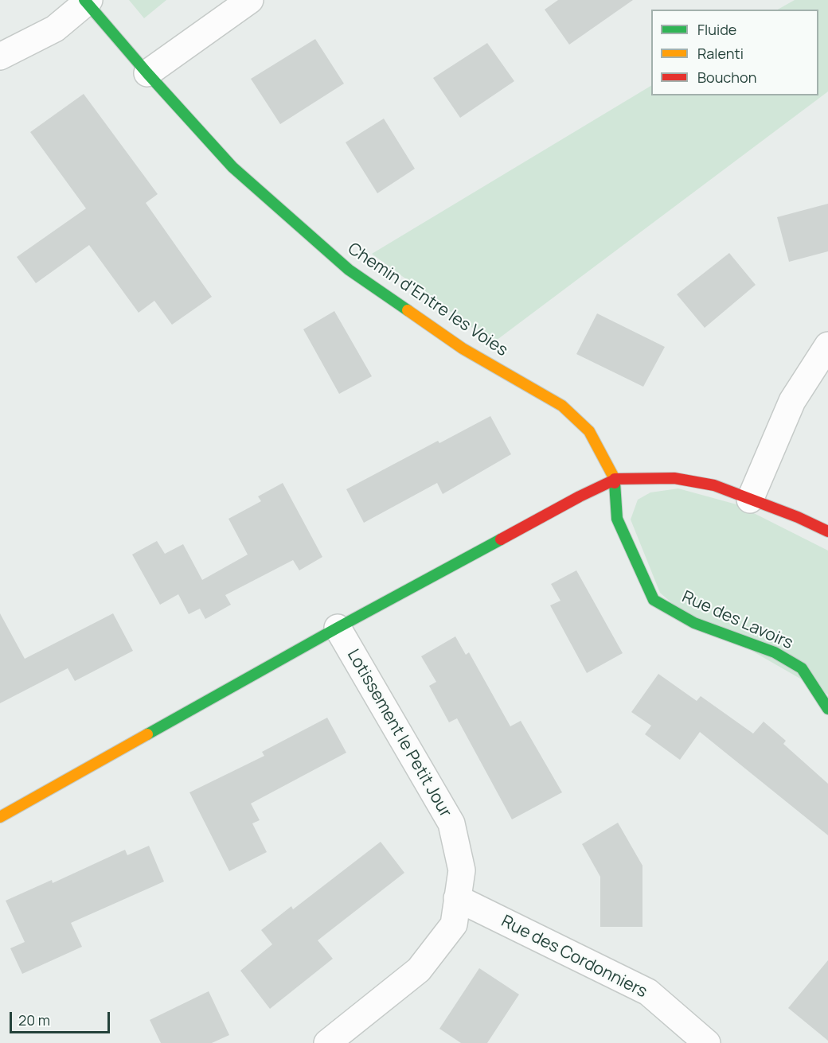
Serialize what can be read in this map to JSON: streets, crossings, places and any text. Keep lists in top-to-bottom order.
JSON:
{
  "streets": {
    "street": [
      "Chemin d'Entre les Voies",
      "Rue des Lavoirs",
      "Lotissement le Petit Jour",
      "Rue des Cordonniers"
    ]
  },
  "crossings": [
    ["Chemin d'Entre les Voies", "Rue des Lavoirs"],
    ["Lotissement le Petit Jour", "Rue des Cordonniers"]
  ],
  "legend": ["Fluide", "Ralenti", "Bouchon"],
  "scale_bar": "20 m"
}
